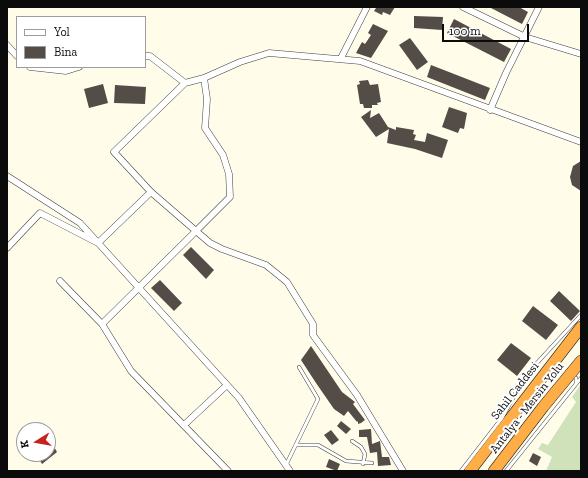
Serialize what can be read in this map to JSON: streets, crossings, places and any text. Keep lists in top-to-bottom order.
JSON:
{
  "streets": {
    "highway": ["Sahil Caddesi", "Antalya - Mersin Yolu"]
  },
  "legend": ["Yol", "Bina"],
  "scale_bar": "100 m",
  "north": "left"
}
